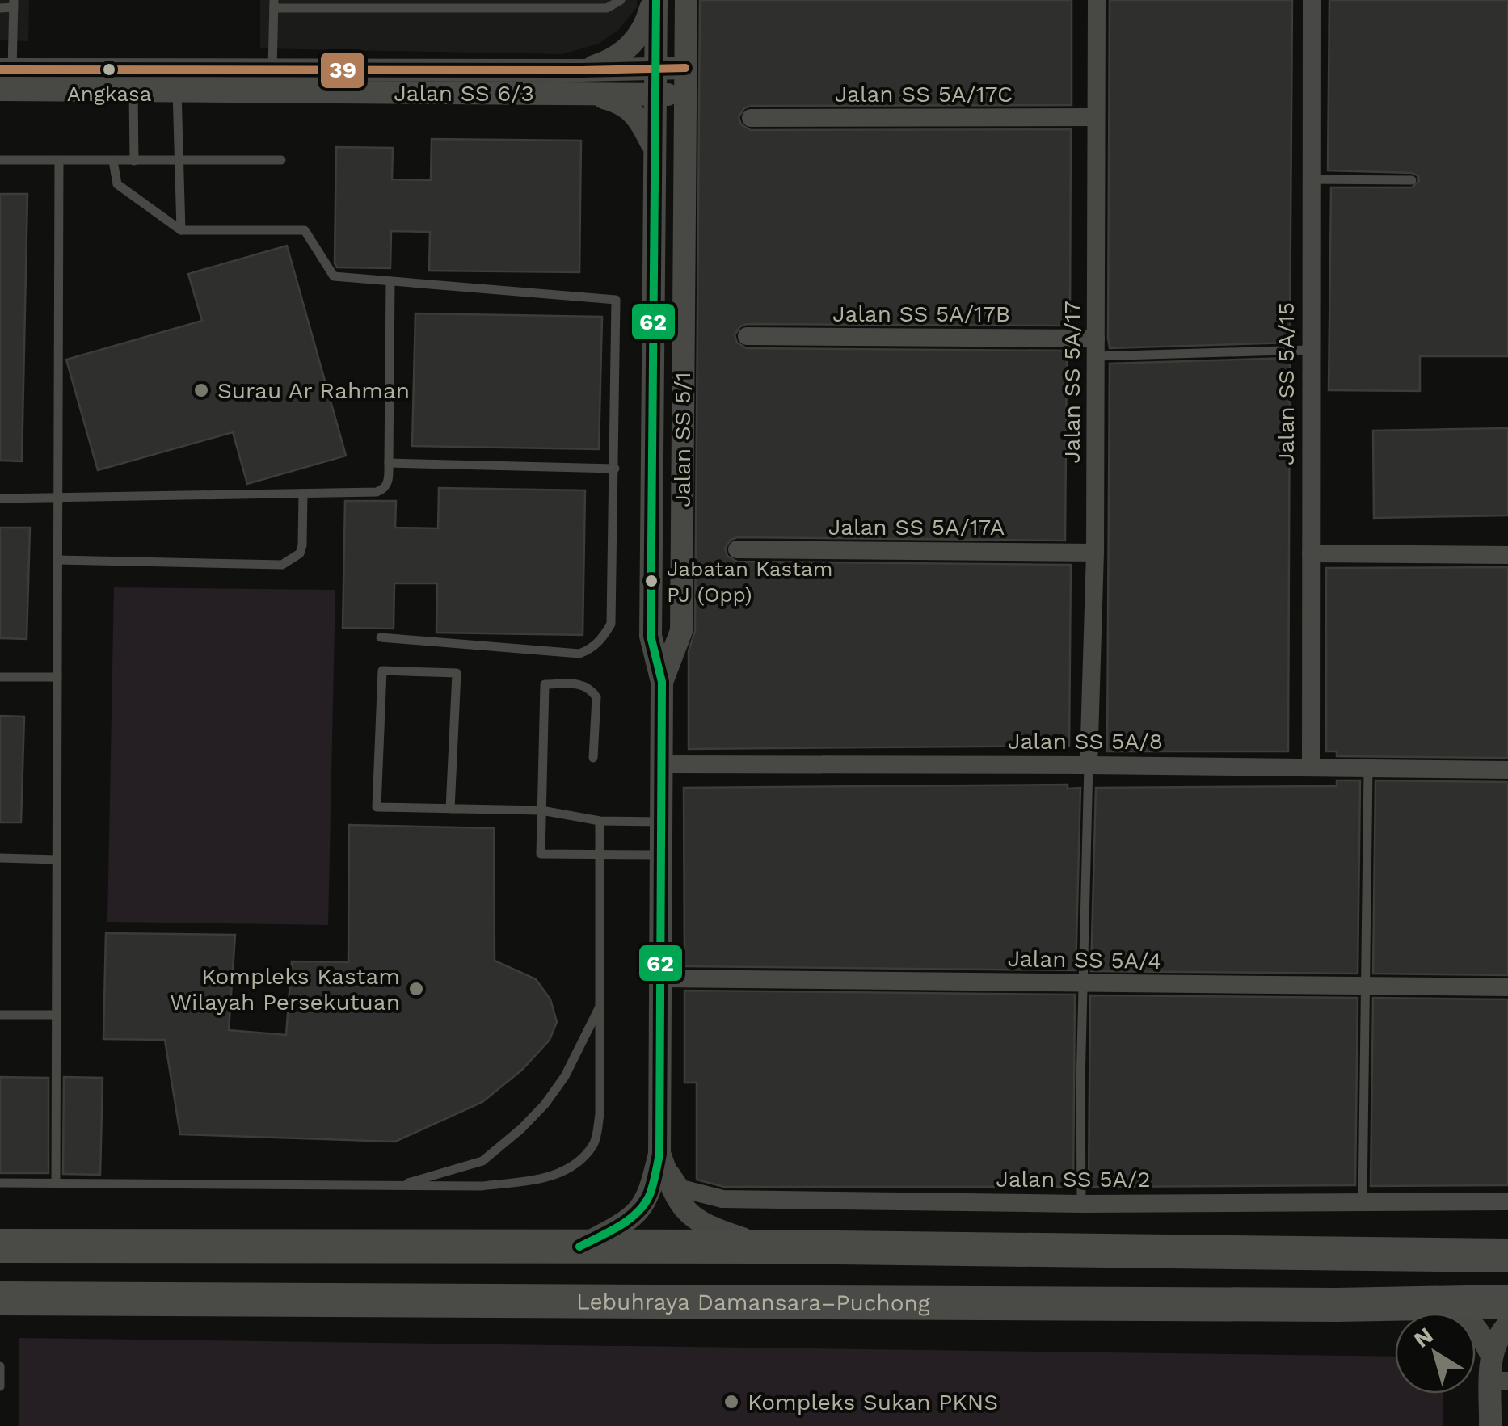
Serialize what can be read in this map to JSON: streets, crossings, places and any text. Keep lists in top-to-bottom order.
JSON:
{
  "streets": {
    "highway": ["Lebuhraya Damansara–Puchong"],
    "street": [
      "Jalan SS 6/3",
      "Jalan SS 5A/17C",
      "Jalan SS 5A/17B",
      "Jalan SS 5A/17",
      "Jalan SS 5A/15",
      "Jalan SS 5/1",
      "Jalan SS 5A/17A",
      "Jalan SS 5A/8",
      "Jalan SS 5A/4",
      "Jalan SS 5A/2"
    ]
  },
  "crossings": [
    ["Jalan SS 6/3", "Jalan SS 5/1"],
    ["Jalan SS 5A/17C", "Jalan SS 5A/17"],
    ["Jalan SS 5A/17B", "Jalan SS 5A/17"],
    ["Jalan SS 5A/17", "Jalan SS 5A/17A"],
    ["Jalan SS 5A/17", "Jalan SS 5A/8"],
    ["Jalan SS 5A/15", "Jalan SS 5A/8"],
    ["Jalan SS 5/1", "Jalan SS 5A/8"],
    ["Jalan SS 5/1", "Jalan SS 5A/4"],
    ["Jalan SS 5/1", "Jalan SS 5A/2"]
  ],
  "places": [
    "Angkasa",
    "Surau Ar Rahman",
    "Jabatan Kastam PJ (Opp)",
    "Kompleks Kastam Wilayah Persekutuan",
    "Kompleks Sukan PKNS"
  ],
  "lines": ["transit line 62", "transit line 39"],
  "north": "top left"
}
